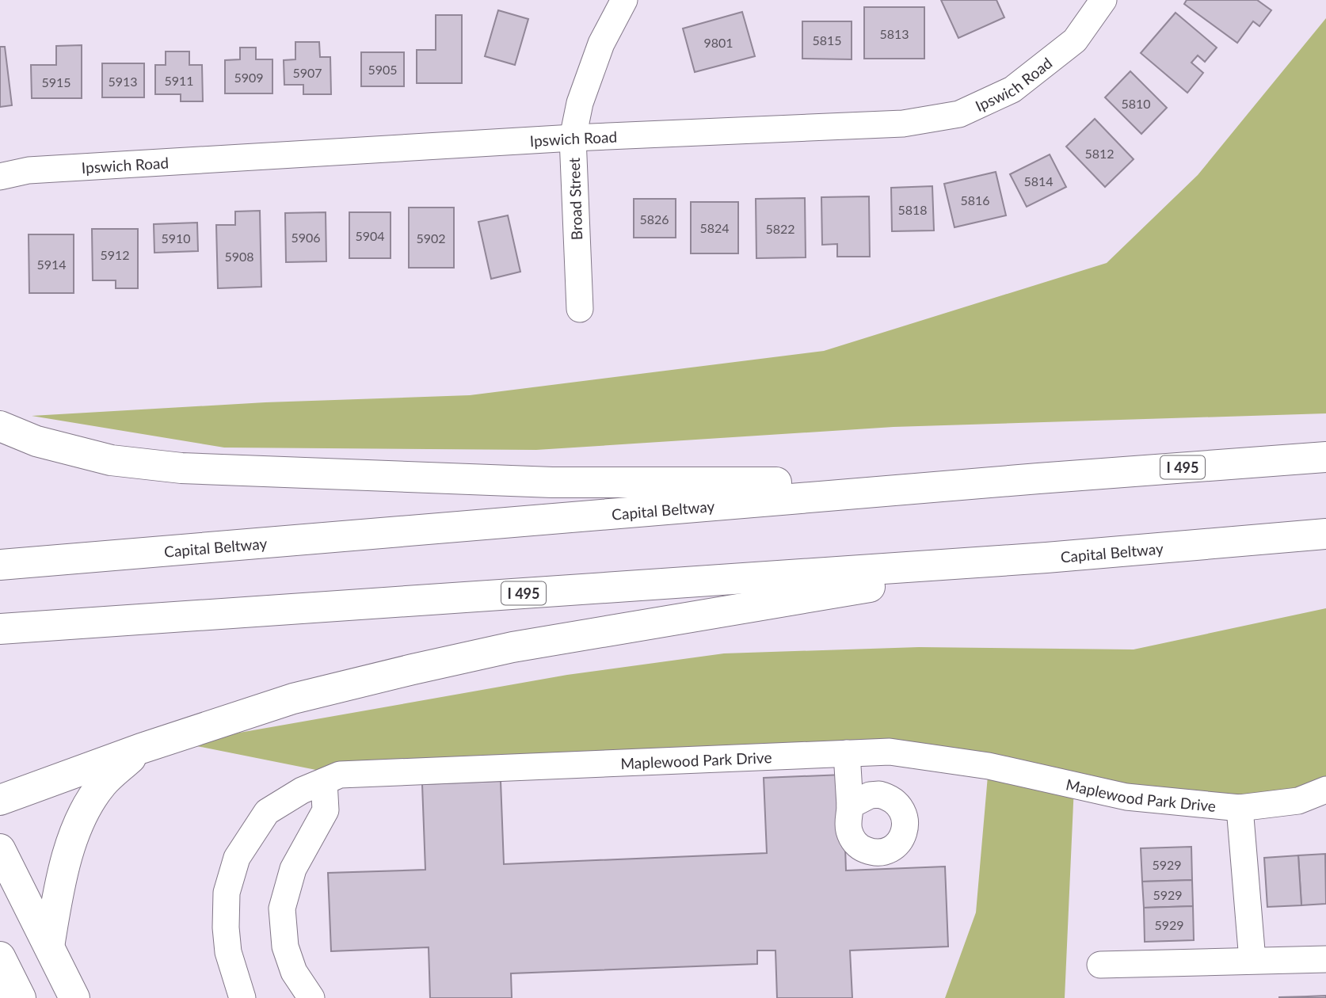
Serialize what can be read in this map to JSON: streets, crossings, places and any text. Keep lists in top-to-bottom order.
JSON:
{
  "streets": {
    "main road": ["I 495", "Capital Beltway"],
    "street": ["Ipswich Road", "Broad Street", "Maplewood Park Drive"]
  },
  "crossings": [
    ["Ipswich Road", "Broad Street"]
  ],
  "house_numbers": [
    "5813",
    "5815",
    "9801",
    "5905",
    "5907",
    "5909",
    "5911",
    "5913",
    "5915",
    "5810",
    "5812",
    "5814",
    "5816",
    "5818",
    "5826",
    "5824",
    "5822",
    "5904",
    "5906",
    "5910",
    "5902",
    "5912",
    "5908",
    "5914",
    "5929",
    "5929",
    "5929"
  ]
}
